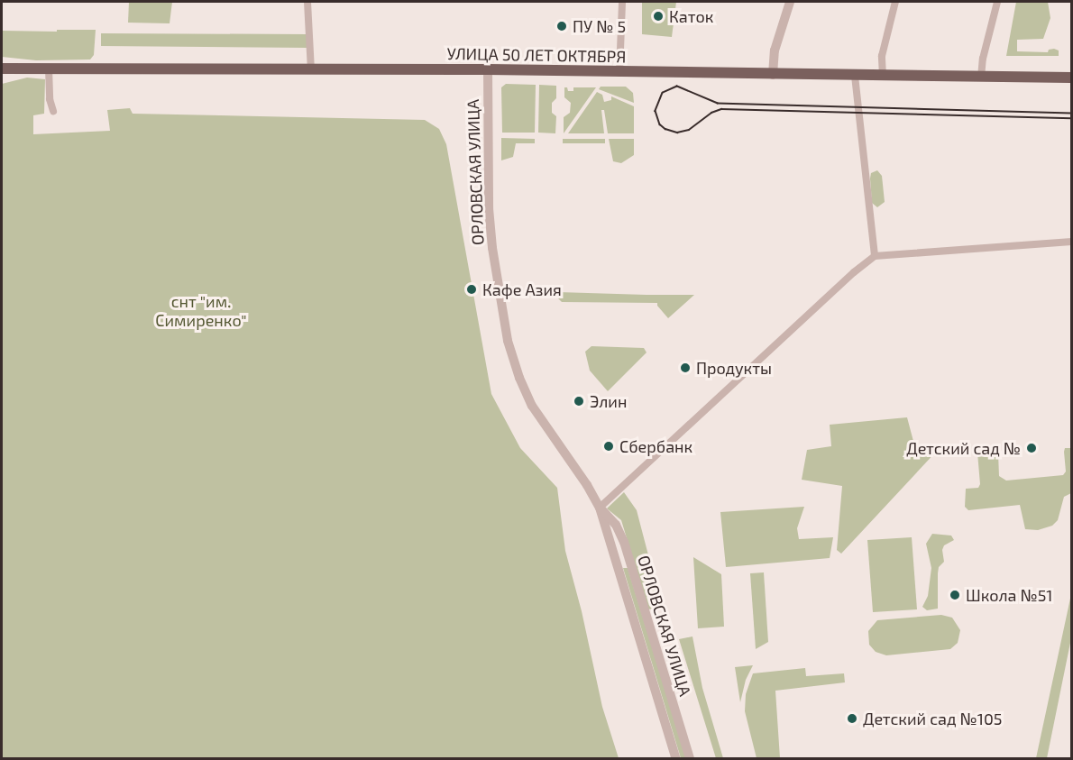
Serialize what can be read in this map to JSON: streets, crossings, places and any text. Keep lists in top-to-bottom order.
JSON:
{
  "streets": {
    "main road": ["УЛИЦА 50 ЛЕТ ОКТЯБРЯ"],
    "street": ["ОРЛОВСКАЯ УЛИЦА"]
  },
  "crossings": [
    ["УЛИЦА 50 ЛЕТ ОКТЯБРЯ", "ОРЛОВСКАЯ УЛИЦА"]
  ],
  "parks": ["снт \"им. Симиренко\""],
  "places": [
    "Каток",
    "ПУ № 5",
    "Кафе Азия",
    "Продукты",
    "Элин",
    "Сбербанк",
    "Детский сад №",
    "Школа №51",
    "Детский сад №105"
  ]
}
